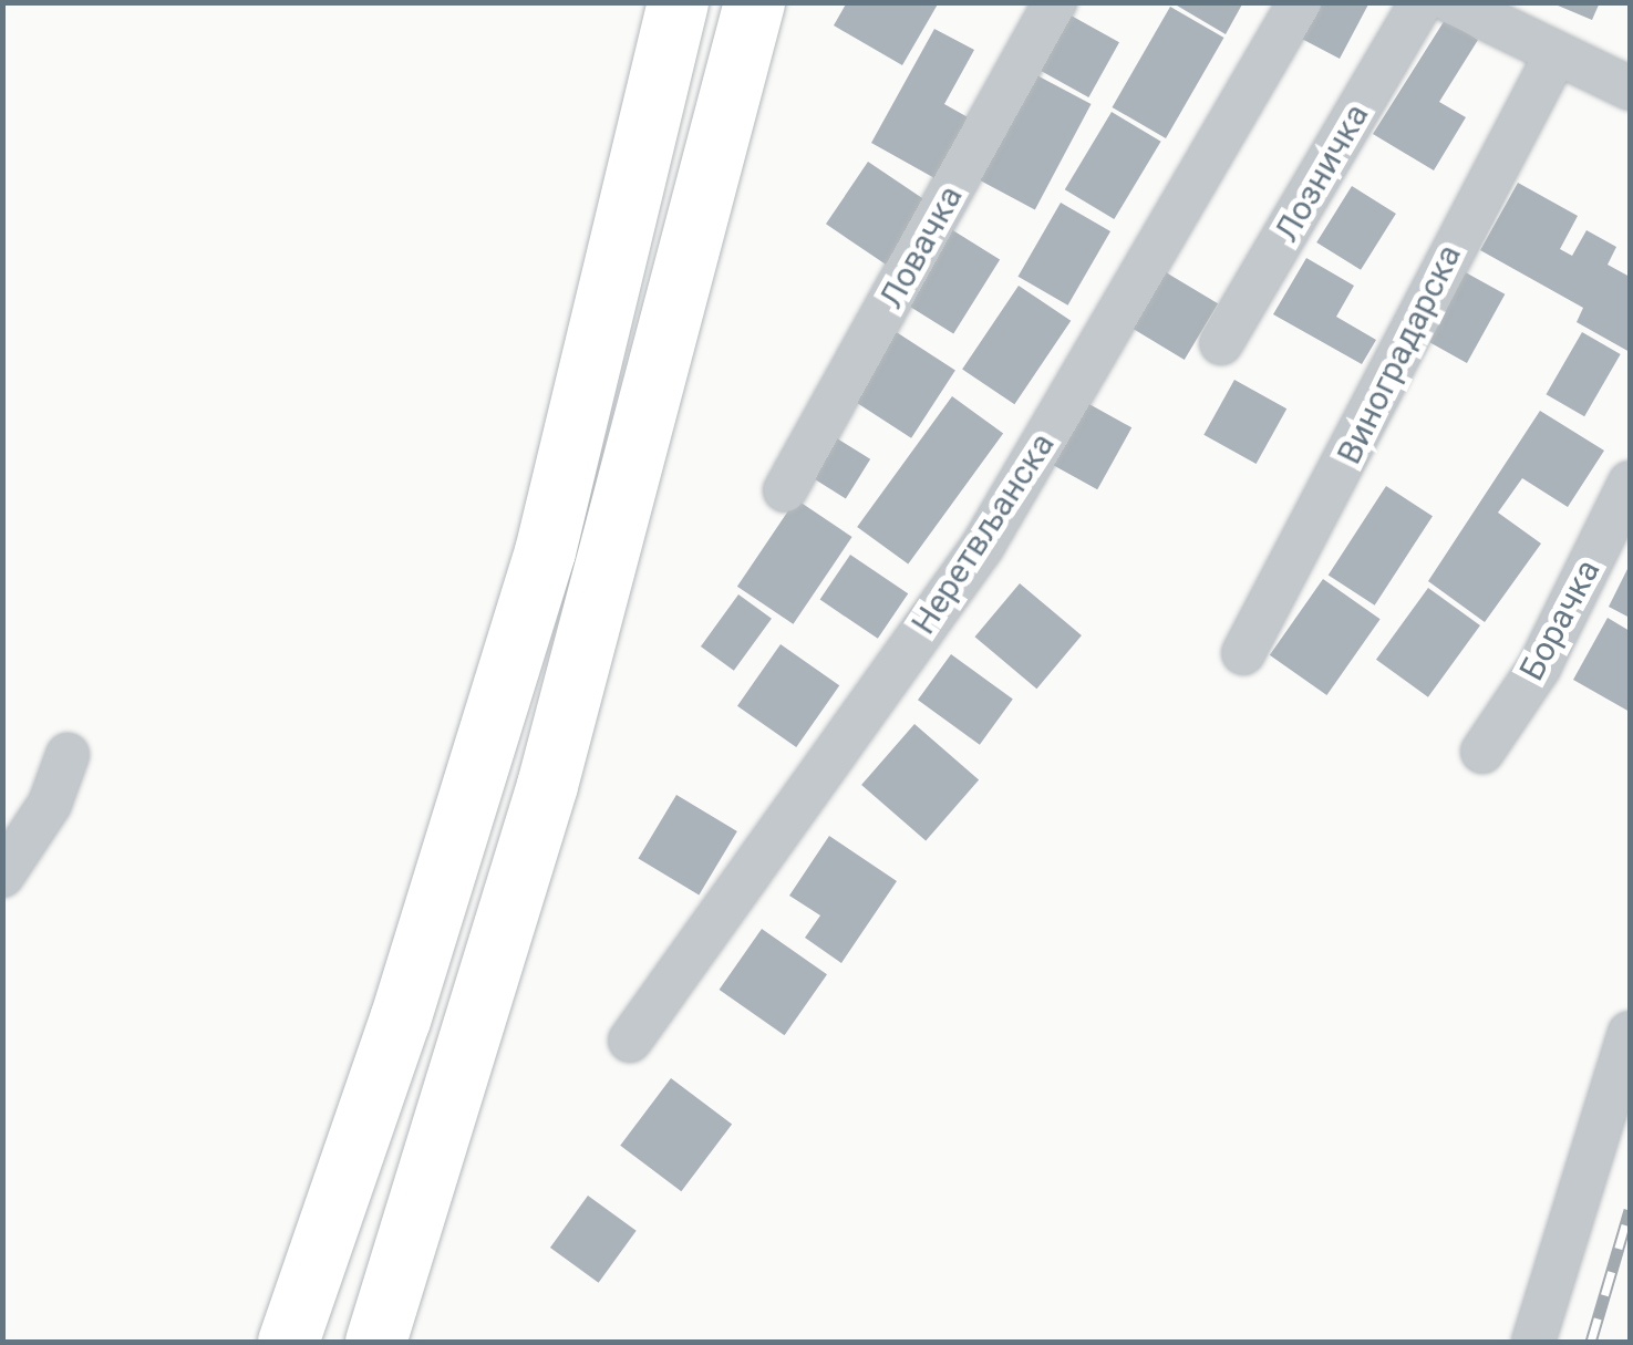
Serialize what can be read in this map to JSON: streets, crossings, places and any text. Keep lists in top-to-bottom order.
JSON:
{
  "streets": {
    "street": [
      "Лозничка",
      "Ловачка",
      "Виноградарска",
      "Неретвљанска",
      "Борачка"
    ]
  }
}
